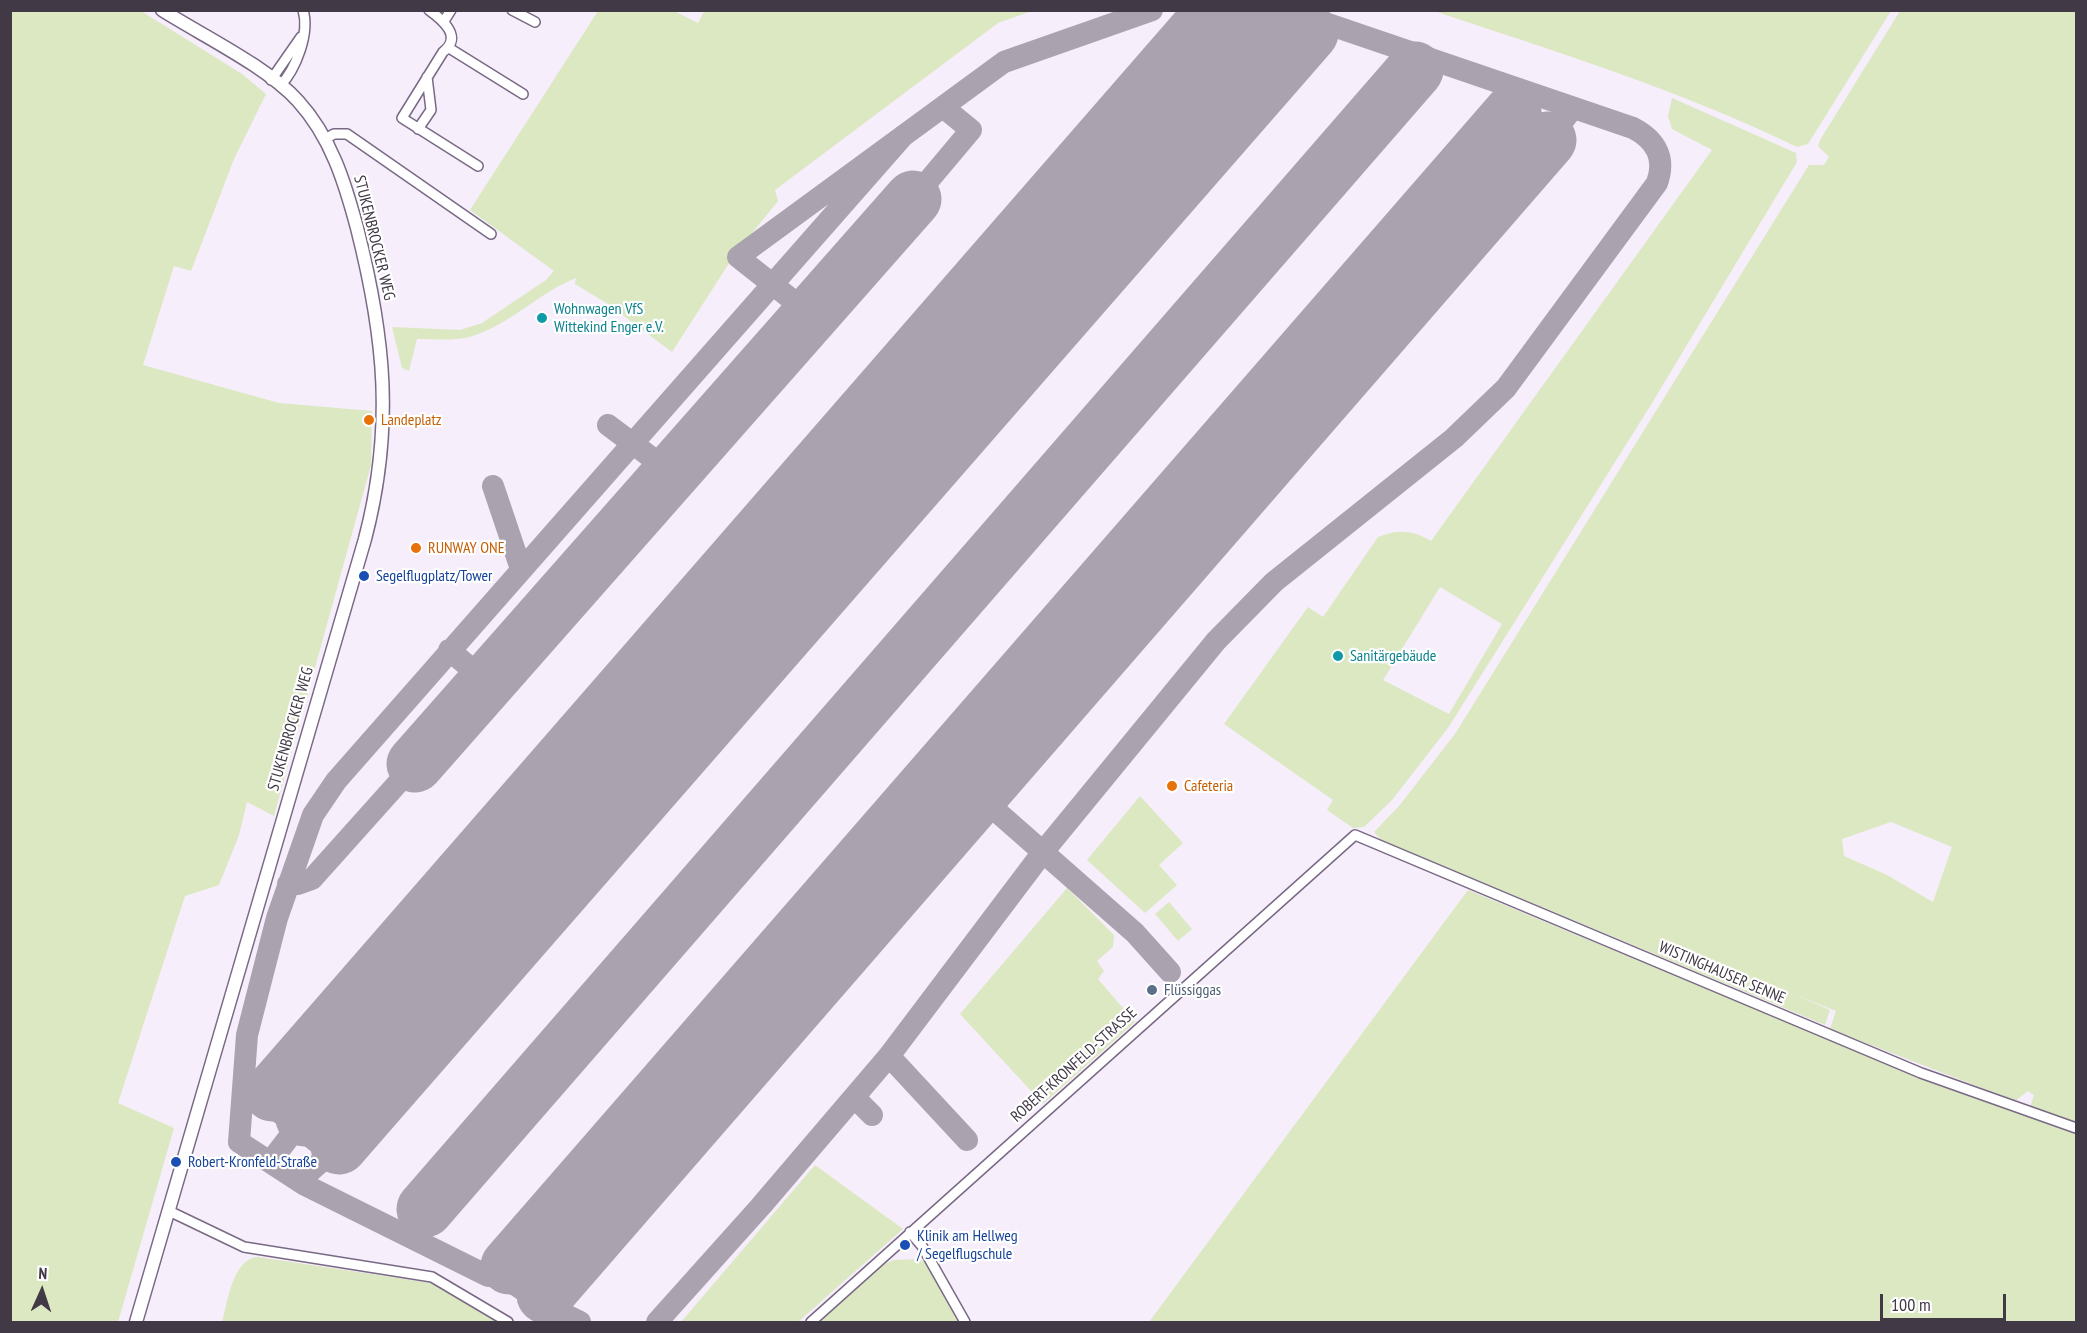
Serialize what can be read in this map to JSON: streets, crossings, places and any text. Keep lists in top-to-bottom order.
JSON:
{
  "streets": {
    "street": ["STUKENBROCKER WEG", "WISTINGHAUSER SENNE", "ROBERT-KRONFELD-STRASSE"]
  },
  "crossings": [
    ["WISTINGHAUSER SENNE", "ROBERT-KRONFELD-STRASSE"]
  ],
  "places": [
    "Wohnwagen VfS Wittekind Enger e.V.",
    "Landeplatz",
    "RUNWAY ONE",
    "Segelflugplatz/Tower",
    "Sanitärgebäude",
    "Cafeteria",
    "Flüssiggas",
    "Robert-Kronfeld-Straße",
    "Klinik am Hellweg / Segelflugschule"
  ],
  "scale_bar": "100 m",
  "north": "top"
}
